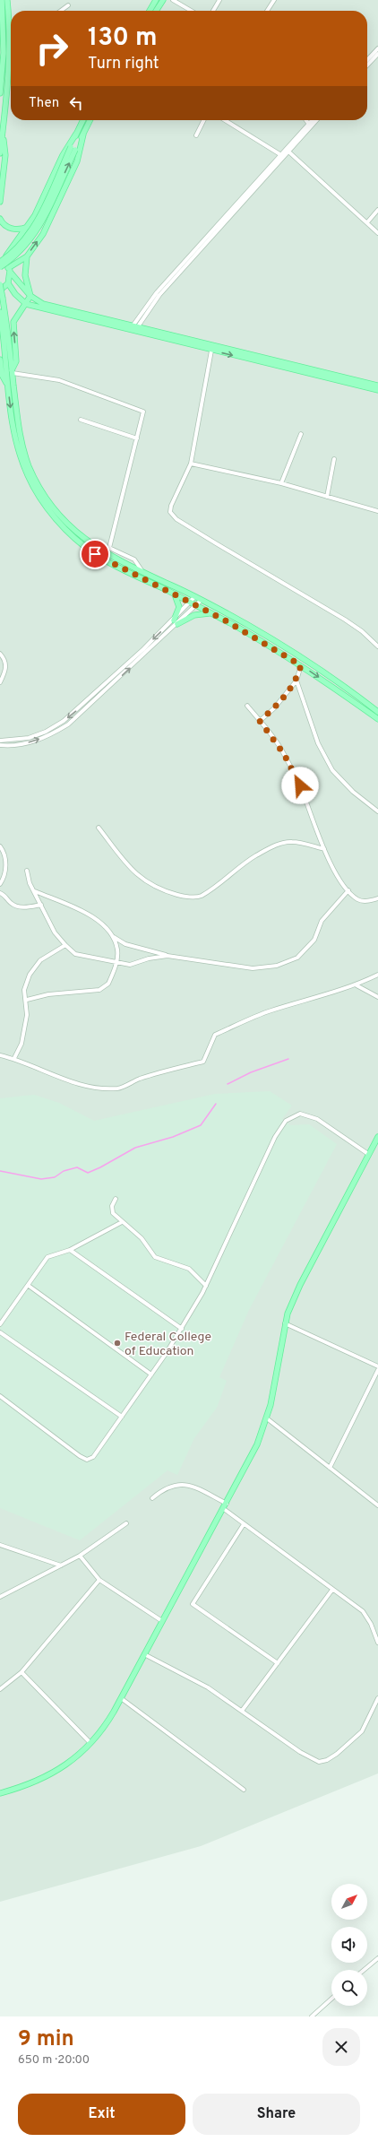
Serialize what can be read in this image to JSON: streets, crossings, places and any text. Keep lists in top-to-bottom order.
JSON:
{
  "places": ["Federal College of Education"],
  "north": "top right",
  "page": {
    "turn": ["130 m", "Turn right"],
    "then": "Then",
    "heading": ["9 min", "650 m · 20:00"],
    "buttons": ["Exit", "Share"]
  }
}
